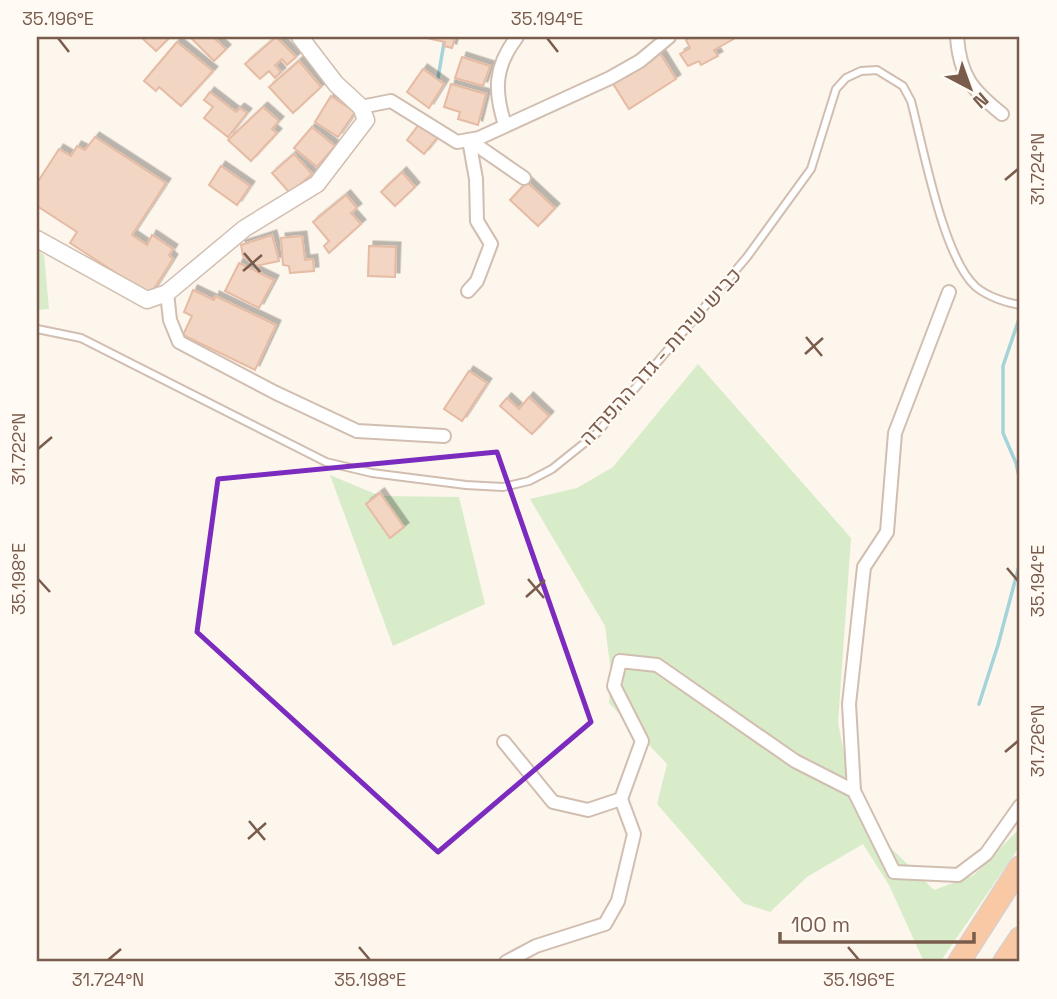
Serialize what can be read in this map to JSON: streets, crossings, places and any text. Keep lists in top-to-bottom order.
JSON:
{
  "streets": {
    "lane": ["כביש שירות - גדר ההפרדה"]
  },
  "scale_bar": "100 m",
  "north": "bottom right",
  "coordinates": [
    "35.196°E",
    "35.194°E",
    "31.724°N",
    "31.722°N",
    "35.198°E",
    "31.726°N"
  ]
}
